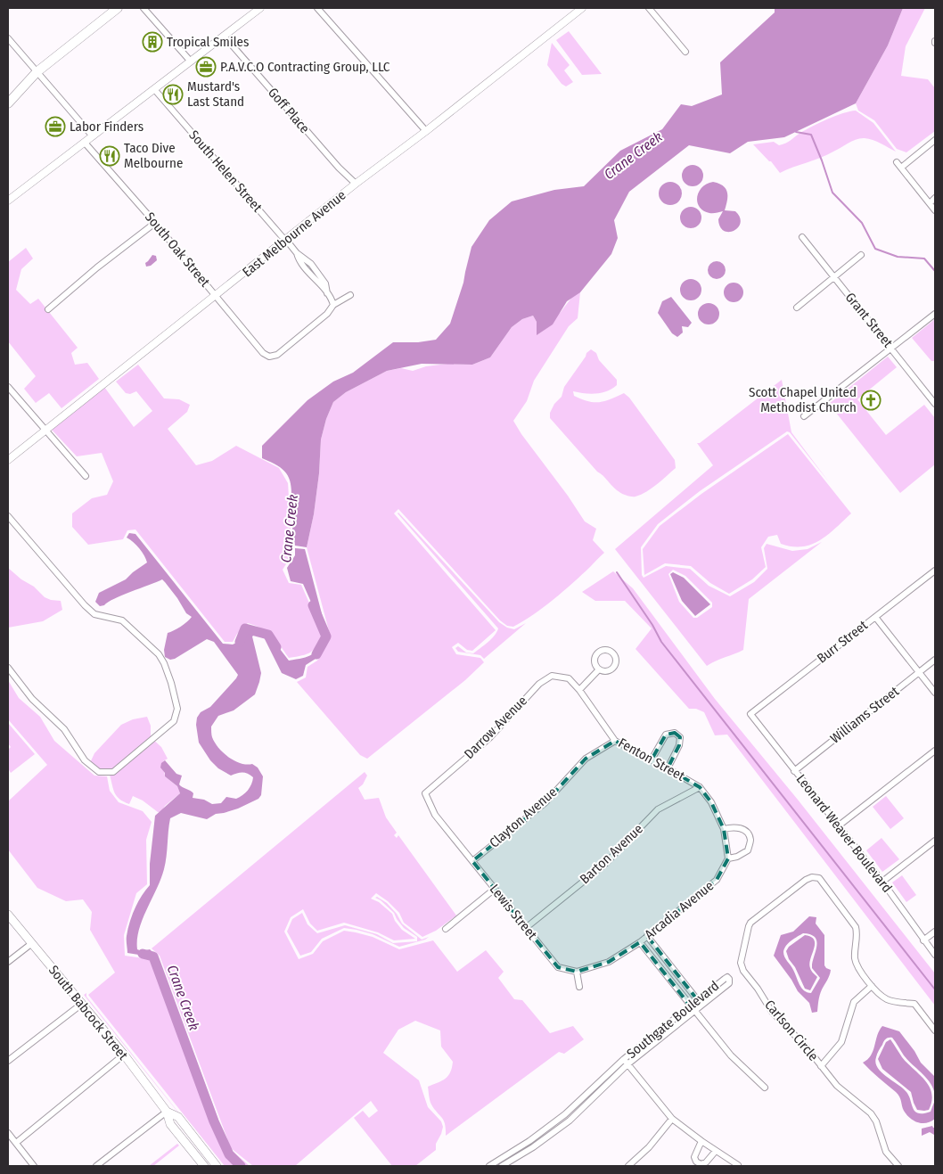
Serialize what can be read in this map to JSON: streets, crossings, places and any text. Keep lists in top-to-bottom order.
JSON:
{
  "streets": {
    "main road": ["South Babcock Street"],
    "street": [
      "Goff Place",
      "South Helen Street",
      "East Melbourne Avenue",
      "South Oak Street",
      "Grant Street",
      "Burr Street",
      "Williams Street",
      "Darrow Avenue",
      "Fenton Street",
      "Clayton Avenue",
      "Leonard Weaver Boulevard",
      "Barton Avenue",
      "Arcadia Avenue",
      "Lewis Street",
      "Southgate Boulevard",
      "Carlson Circle"
    ]
  },
  "crossings": [
    ["Goff Place", "East Melbourne Avenue"],
    ["South Helen Street", "East Melbourne Avenue"],
    ["South Helen Street", "South Oak Street"],
    ["East Melbourne Avenue", "South Oak Street"],
    ["Burr Street", "Leonard Weaver Boulevard"],
    ["Williams Street", "Leonard Weaver Boulevard"],
    ["Darrow Avenue", "Fenton Street"],
    ["Darrow Avenue", "Lewis Street"],
    ["Fenton Street", "Clayton Avenue"],
    ["Fenton Street", "Barton Avenue"],
    ["Fenton Street", "Arcadia Avenue"],
    ["Clayton Avenue", "Lewis Street"],
    ["Barton Avenue", "Lewis Street"],
    ["Arcadia Avenue", "Lewis Street"]
  ],
  "water": ["Crane Creek"],
  "places": {
    "building": ["Tropical Smiles"],
    "office": ["P.A.V.C.O Contracting Group, LLC", "Labor Finders"],
    "restaurant": ["Mustard's Last Stand", "Taco Dive Melbourne"],
    "church": ["Scott Chapel United Methodist Church"]
  }
}
